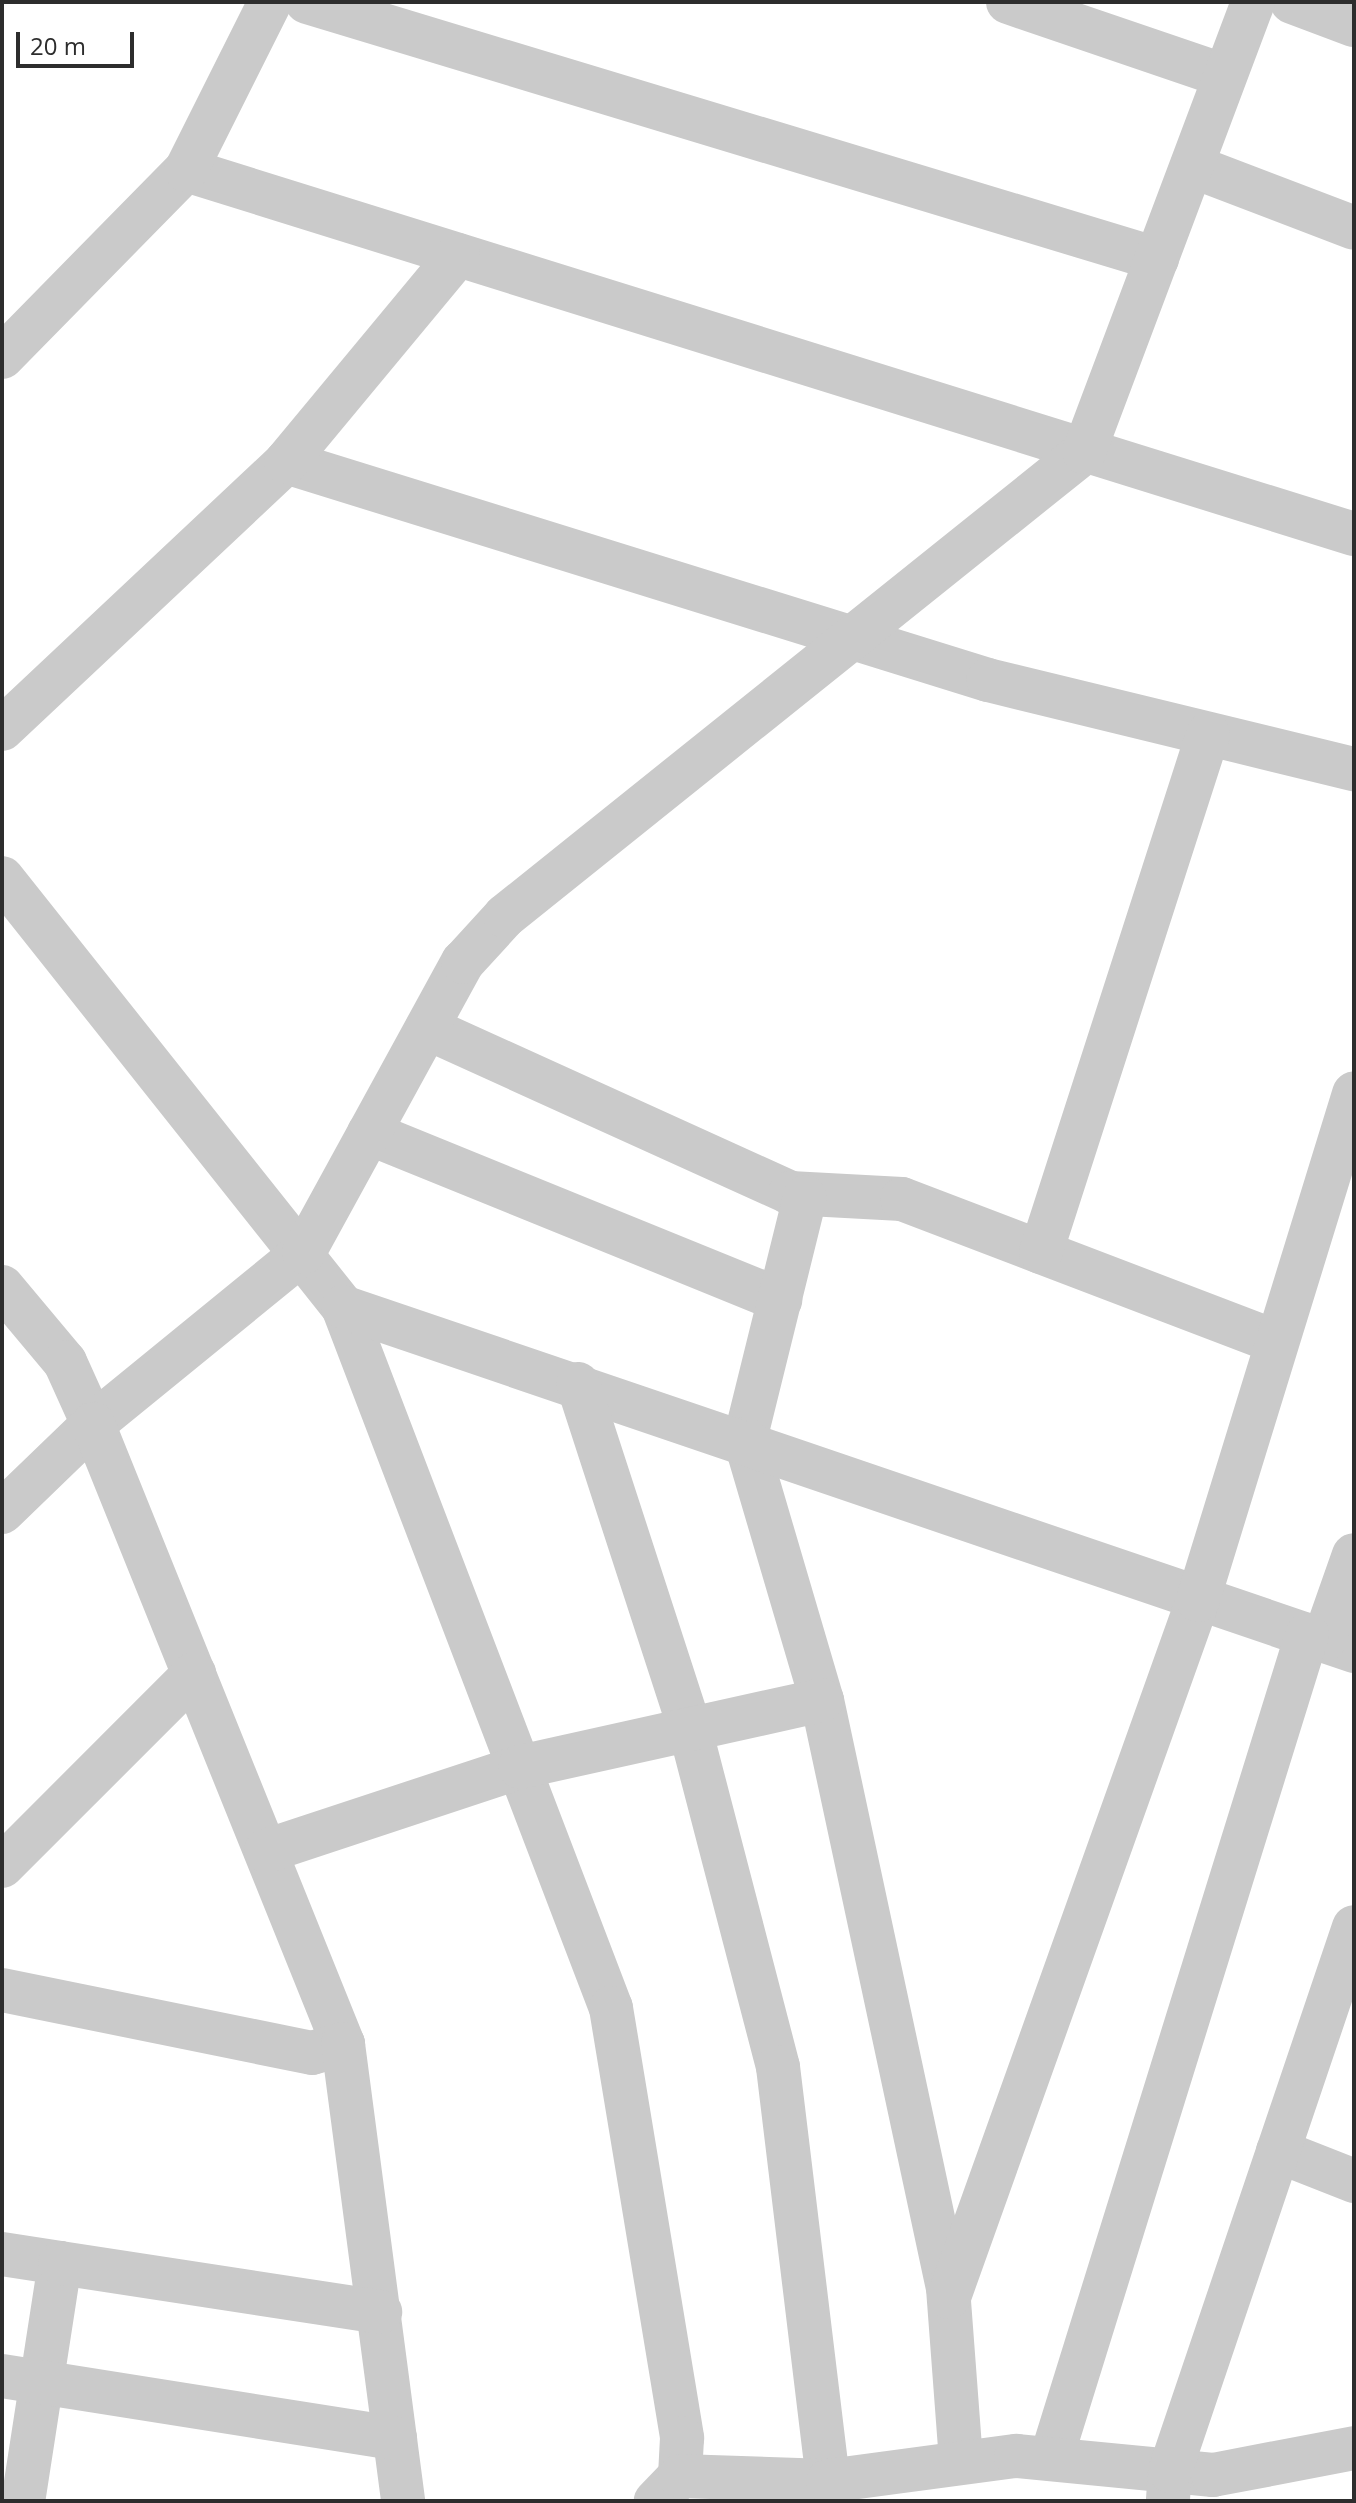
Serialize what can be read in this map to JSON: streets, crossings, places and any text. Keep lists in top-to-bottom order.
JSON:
{
  "scale_bar": "20 m"
}
